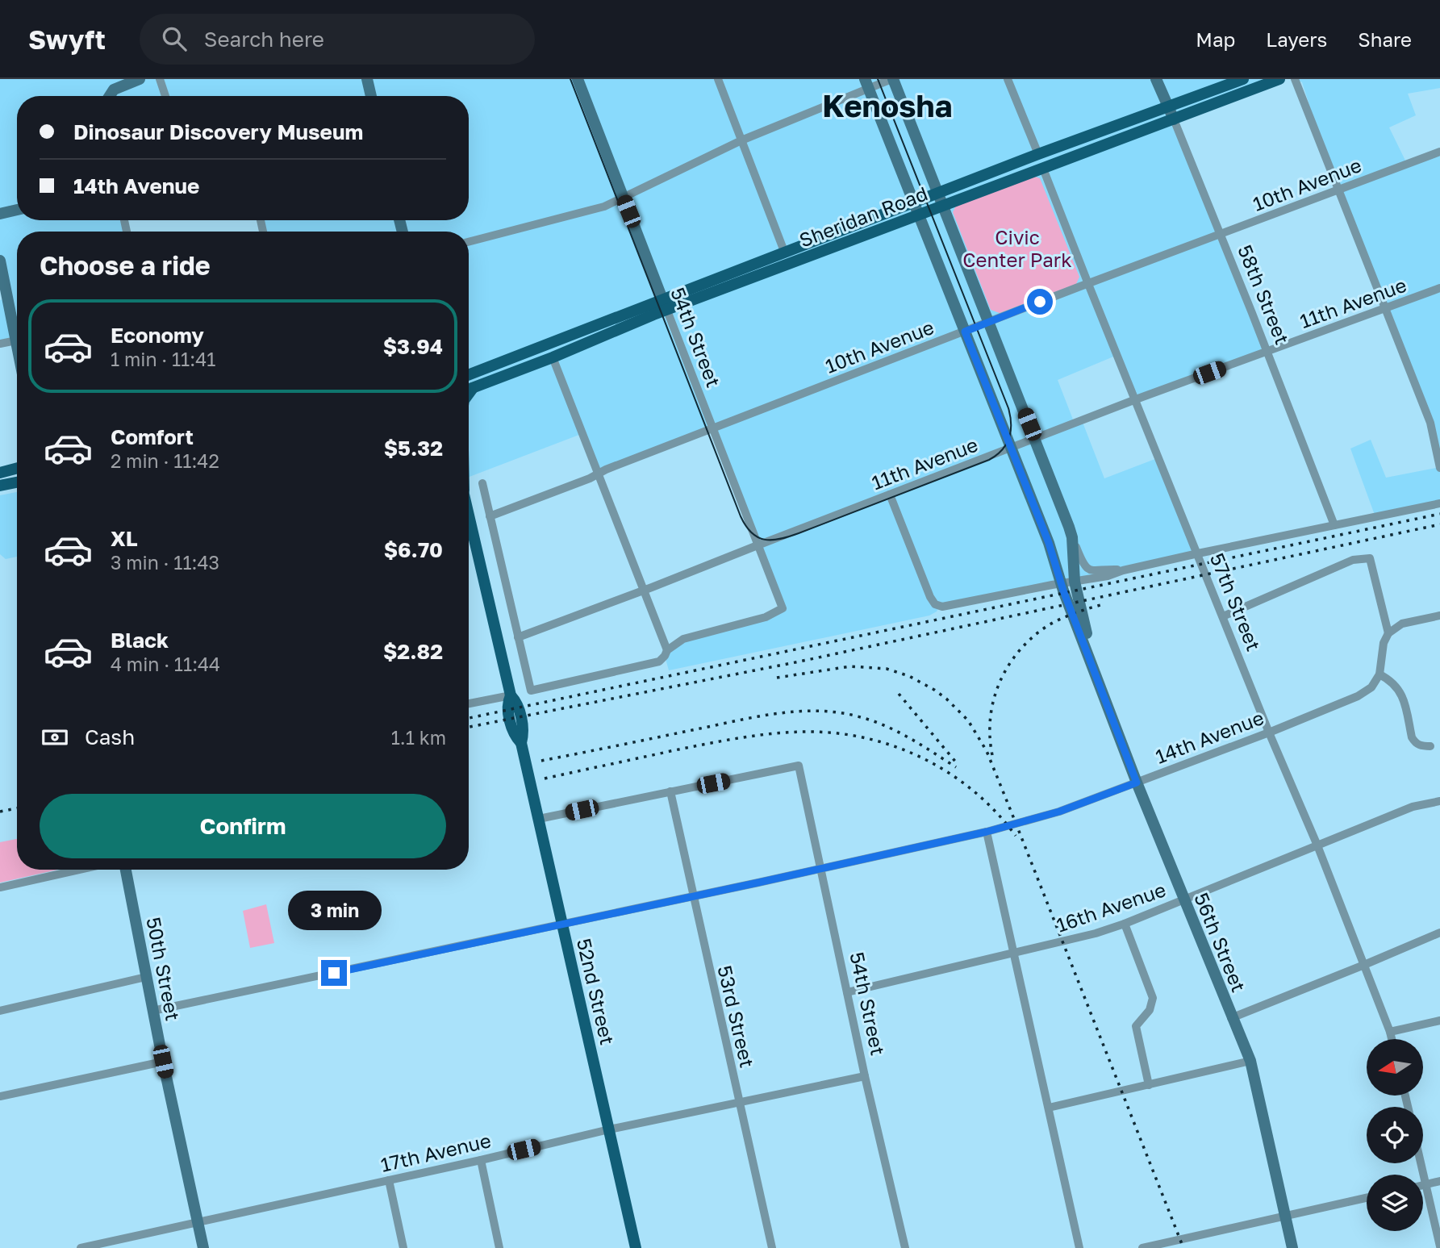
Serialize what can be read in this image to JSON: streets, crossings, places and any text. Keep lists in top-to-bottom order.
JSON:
{
  "streets": {
    "main road": ["Sheridan Road", "52nd Street"],
    "street": [
      "10th Avenue",
      "58th Street",
      "11th Avenue",
      "54th Street",
      "57th Street",
      "14th Avenue",
      "16th Avenue",
      "56th Street",
      "50th Street",
      "53rd Street",
      "17th Avenue"
    ]
  },
  "crossings": [
    ["10th Avenue", "58th Street"],
    ["10th Avenue", "54th Street"],
    ["10th Avenue", "57th Street"],
    ["10th Avenue", "56th Street"],
    ["Sheridan Road", "58th Street"],
    ["Sheridan Road", "54th Street"],
    ["Sheridan Road", "57th Street"],
    ["Sheridan Road", "56th Street"],
    ["58th Street", "11th Avenue"],
    ["11th Avenue", "54th Street"],
    ["11th Avenue", "57th Street"],
    ["11th Avenue", "56th Street"],
    ["54th Street", "14th Avenue"],
    ["54th Street", "16th Avenue"],
    ["54th Street", "53rd Street"],
    ["54th Street", "17th Avenue"],
    ["57th Street", "14th Avenue"],
    ["57th Street", "16th Avenue"],
    ["14th Avenue", "56th Street"],
    ["14th Avenue", "50th Street"],
    ["14th Avenue", "52nd Street"],
    ["14th Avenue", "53rd Street"],
    ["16th Avenue", "56th Street"],
    ["50th Street", "17th Avenue"],
    ["52nd Street", "17th Avenue"],
    ["53rd Street", "17th Avenue"]
  ],
  "districts": ["Kenosha"],
  "parks": ["Civic Center Park"],
  "north": "left",
  "page": {
    "header": "Swyft",
    "search": "Search here",
    "nav": ["Map", "Layers", "Share"],
    "banner": ["Dinosaur Discovery Museum", "14th Avenue"],
    "heading": "Choose a ride",
    "list": [
      {
        "name": "Economy",
        "note": "1 min · 11:41",
        "value": "$3.94"
      },
      {
        "name": "Comfort",
        "note": "2 min · 11:42",
        "value": "$5.32"
      },
      {
        "name": "XL",
        "note": "3 min · 11:43",
        "value": "$6.70"
      },
      {
        "name": "Black",
        "note": "4 min · 11:44",
        "value": "$2.82"
      }
    ],
    "pay": ["Cash", "1.1 km"],
    "buttons": "Confirm",
    "bubble": "3 min"
  }
}
